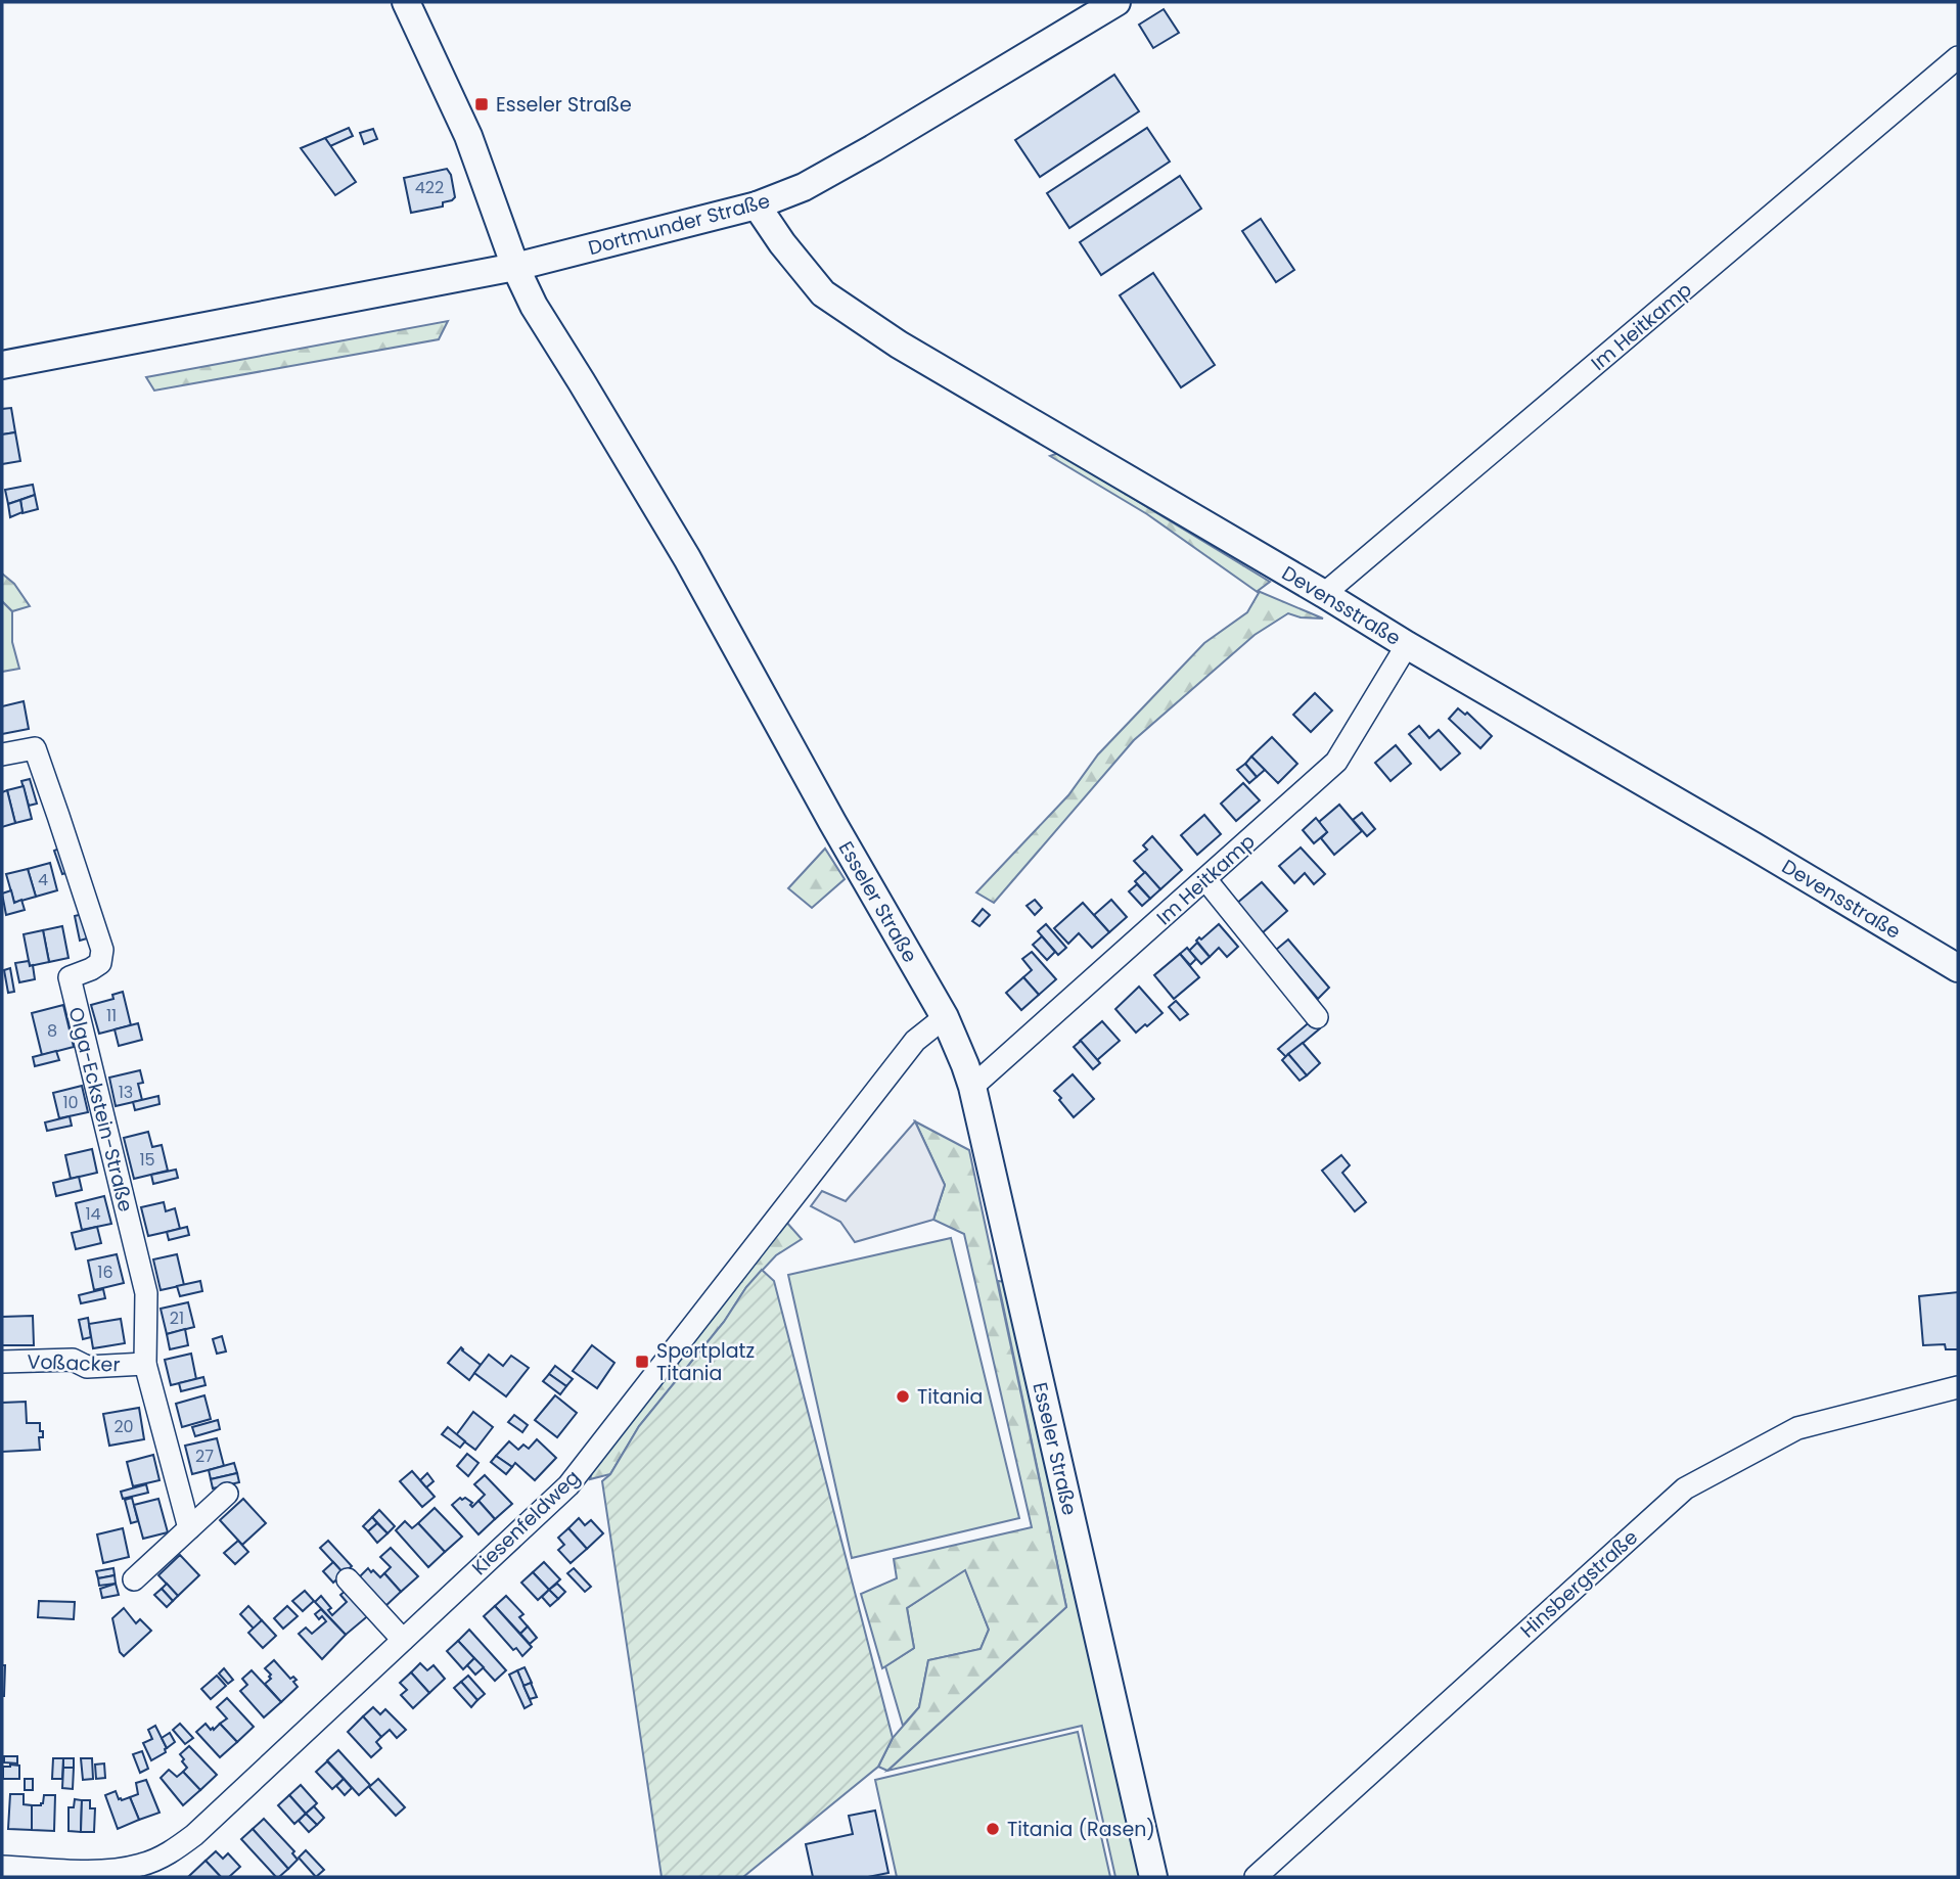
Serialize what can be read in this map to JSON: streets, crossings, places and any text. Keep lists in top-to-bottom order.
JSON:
{
  "streets": {
    "main road": ["Dortmunder Straße", "Devensstraße", "Esseler Straße"],
    "street": [
      "Im Heitkamp",
      "Olga-Eckstein-Straße",
      "Voßacker",
      "Kiesenfeldweg",
      "Hinsbergstraße"
    ]
  },
  "crossings": [
    ["Dortmunder Straße", "Devensstraße"],
    ["Dortmunder Straße", "Esseler Straße"],
    ["Im Heitkamp", "Devensstraße"],
    ["Im Heitkamp", "Esseler Straße"],
    ["Esseler Straße", "Kiesenfeldweg"],
    ["Olga-Eckstein-Straße", "Voßacker"]
  ],
  "places": {
    "transit": ["Esseler Straße", "Sportplatz Titania"],
    "other": ["Titania", "Titania (Rasen)"]
  },
  "house_numbers": [
    "422",
    "4",
    "11",
    "8",
    "13",
    "10",
    "15",
    "14",
    "16",
    "21",
    "20",
    "27"
  ]
}
